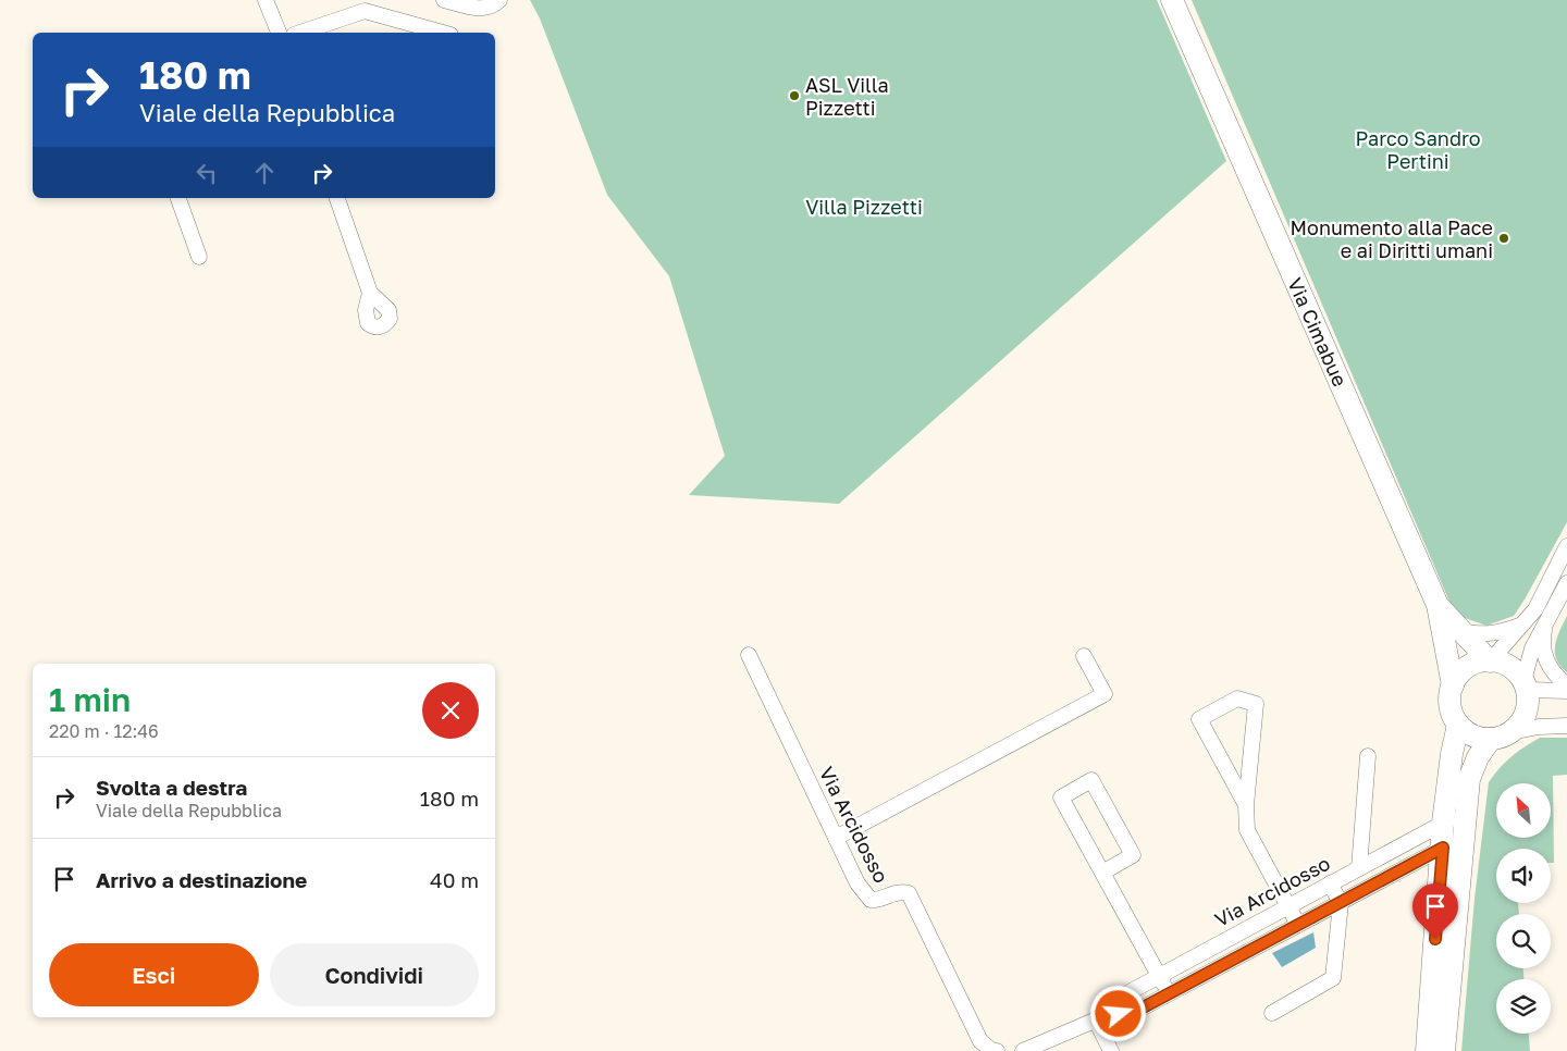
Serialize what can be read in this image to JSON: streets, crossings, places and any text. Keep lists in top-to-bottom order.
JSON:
{
  "streets": {
    "main road": ["Via Cimabue"],
    "street": ["Via Arcidosso"]
  },
  "parks": ["Parco Sandro Pertini", "Villa Pizzetti"],
  "places": ["ASL Villa Pizzetti", "Monumento alla Pace e ai Diritti umani"],
  "north": "top left",
  "page": {
    "turn": ["180 m", "Viale della Repubblica"],
    "heading": ["1 min", "220 m · 12:46"],
    "list": [
      {
        "name": "Svolta a destra",
        "note": "Viale della Repubblica",
        "value": "180 m"
      },
      {
        "name": "Arrivo a destinazione",
        "value": "40 m"
      }
    ],
    "buttons": ["Esci", "Condividi"]
  }
}
